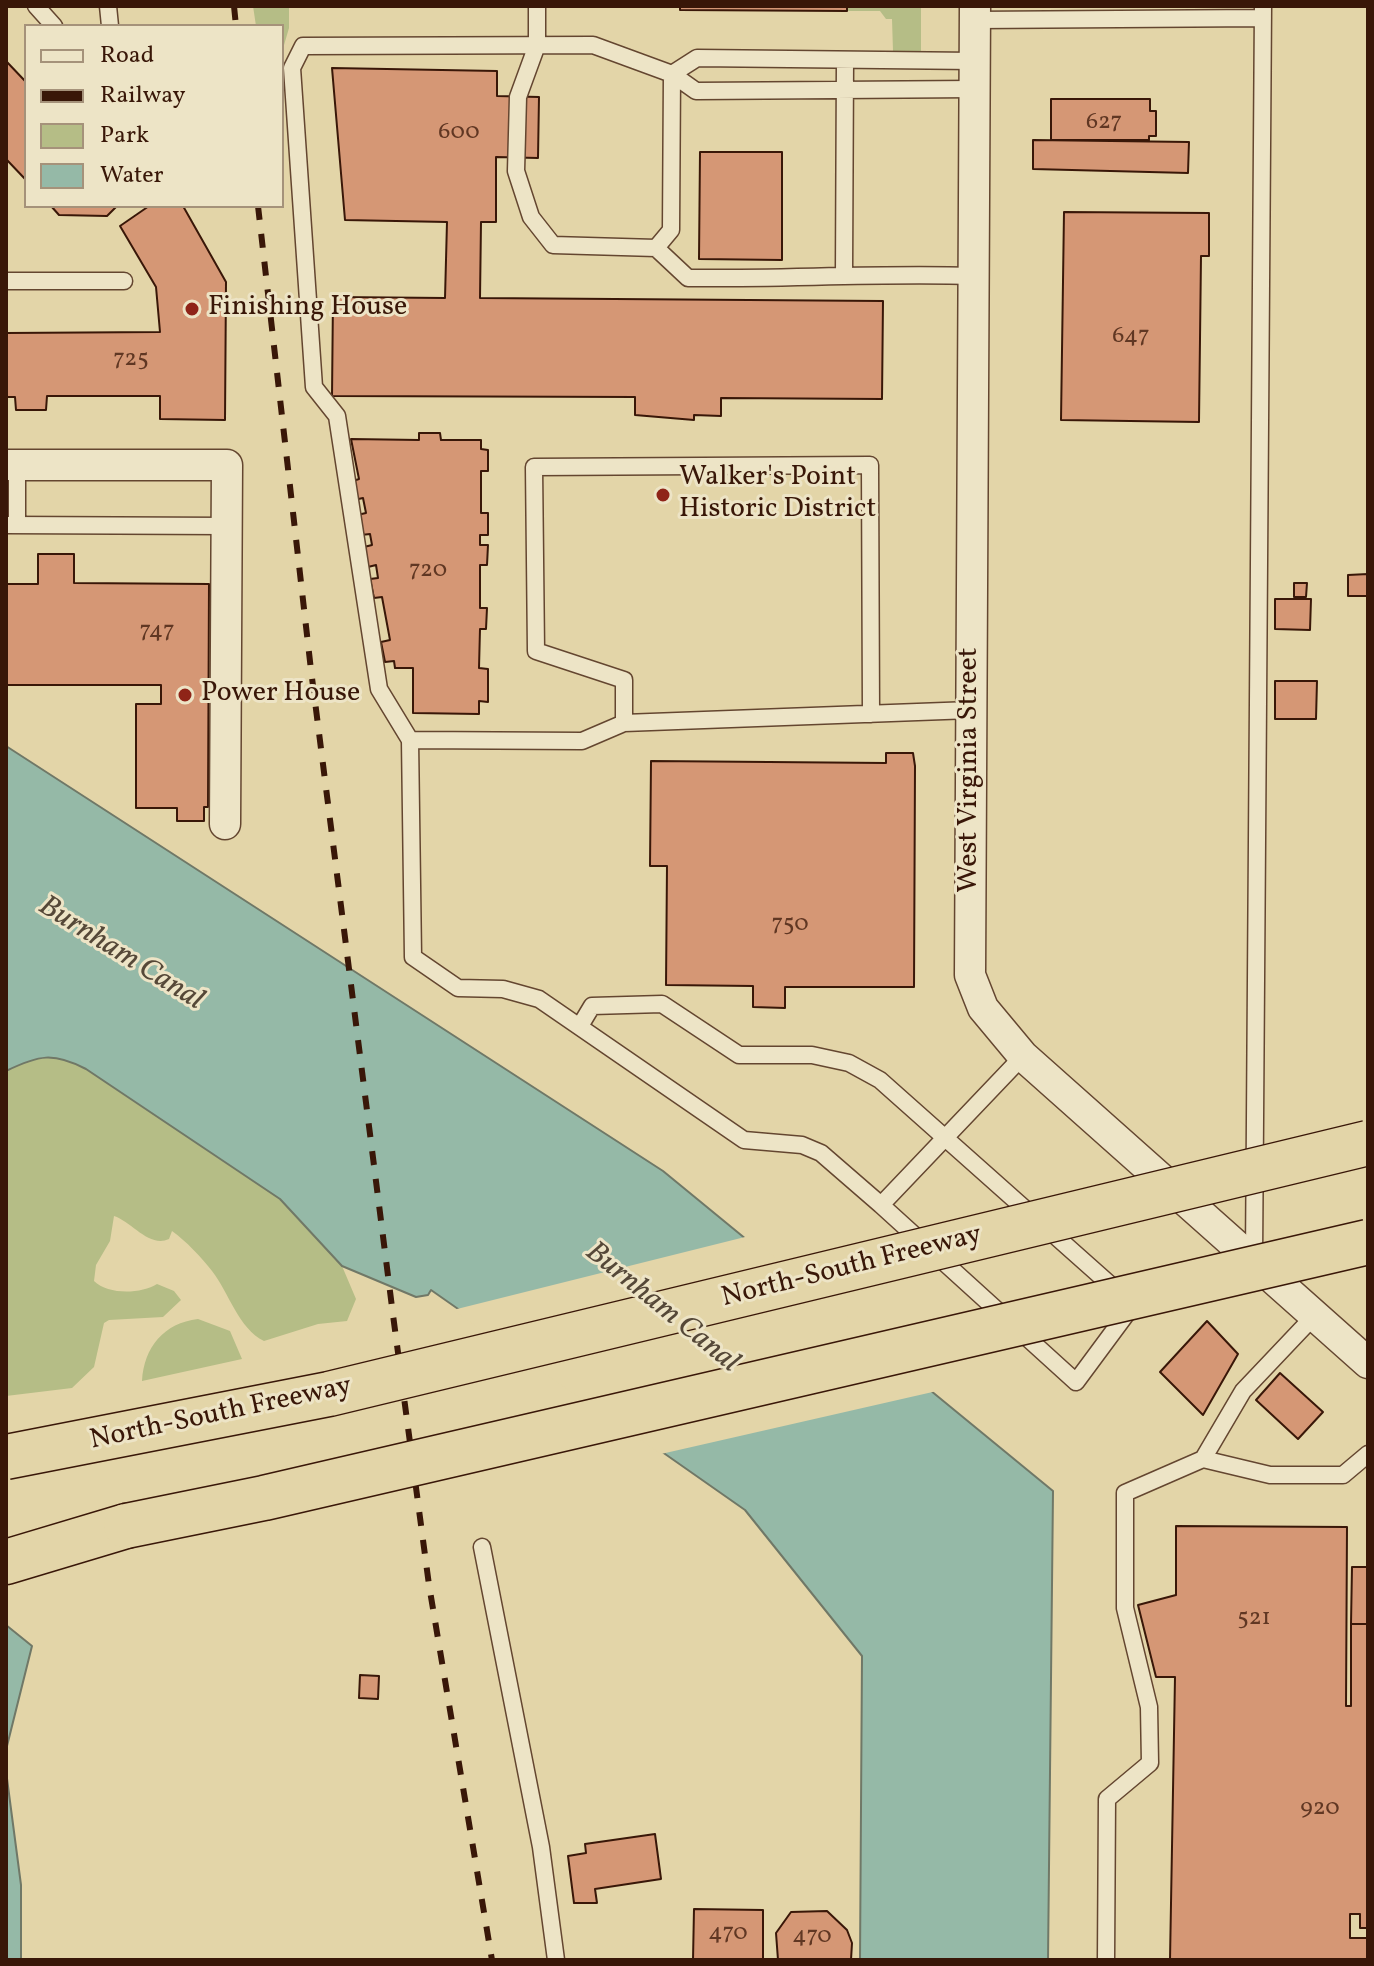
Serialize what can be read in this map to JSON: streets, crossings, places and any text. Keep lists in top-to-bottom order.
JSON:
{
  "streets": {
    "highway": ["North-South Freeway"],
    "street": ["West Virginia Street"]
  },
  "water": ["Burnham Canal"],
  "places": ["Finishing House", "Walker's Point Historic District", "Power House"],
  "house_numbers": [
    "627",
    "600",
    "647",
    "725",
    "720",
    "747",
    "750",
    "521",
    "920",
    "470",
    "470"
  ],
  "legend": [
    "Road",
    "Railway",
    "Park",
    "Water"
  ]
}
